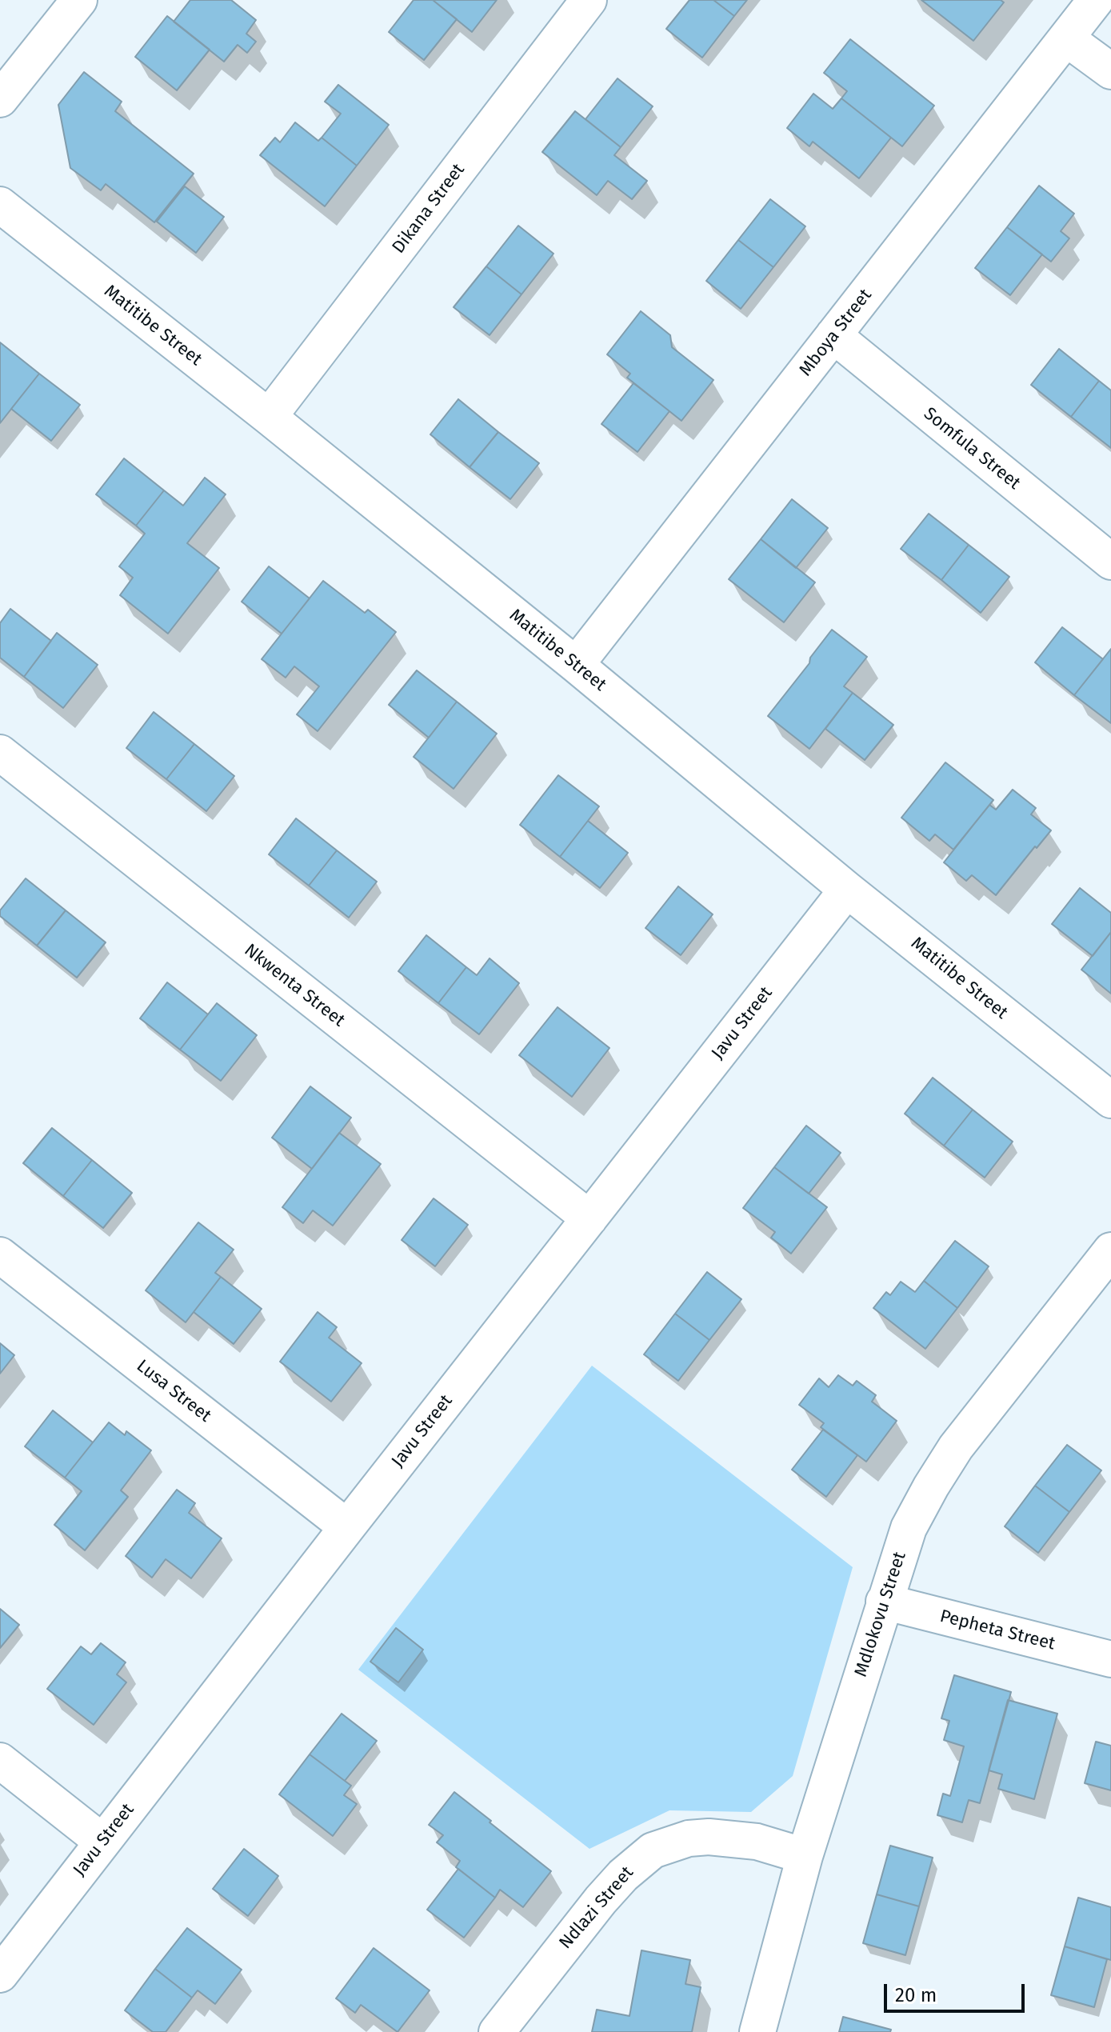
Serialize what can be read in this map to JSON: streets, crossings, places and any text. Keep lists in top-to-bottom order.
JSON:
{
  "streets": {
    "street": [
      "Dikana Street",
      "Matitibe Street",
      "Mboya Street",
      "Somfula Street",
      "Nkwenta Street",
      "Javu Street",
      "Lusa Street",
      "Mdlokovu Street",
      "Pepheta Street",
      "Ndlazi Street"
    ]
  },
  "crossings": [
    ["Dikana Street", "Matitibe Street"],
    ["Matitibe Street", "Mboya Street"],
    ["Matitibe Street", "Javu Street"],
    ["Mboya Street", "Somfula Street"],
    ["Nkwenta Street", "Javu Street"],
    ["Javu Street", "Lusa Street"],
    ["Mdlokovu Street", "Pepheta Street"],
    ["Mdlokovu Street", "Ndlazi Street"]
  ],
  "scale_bar": "20 m"
}
